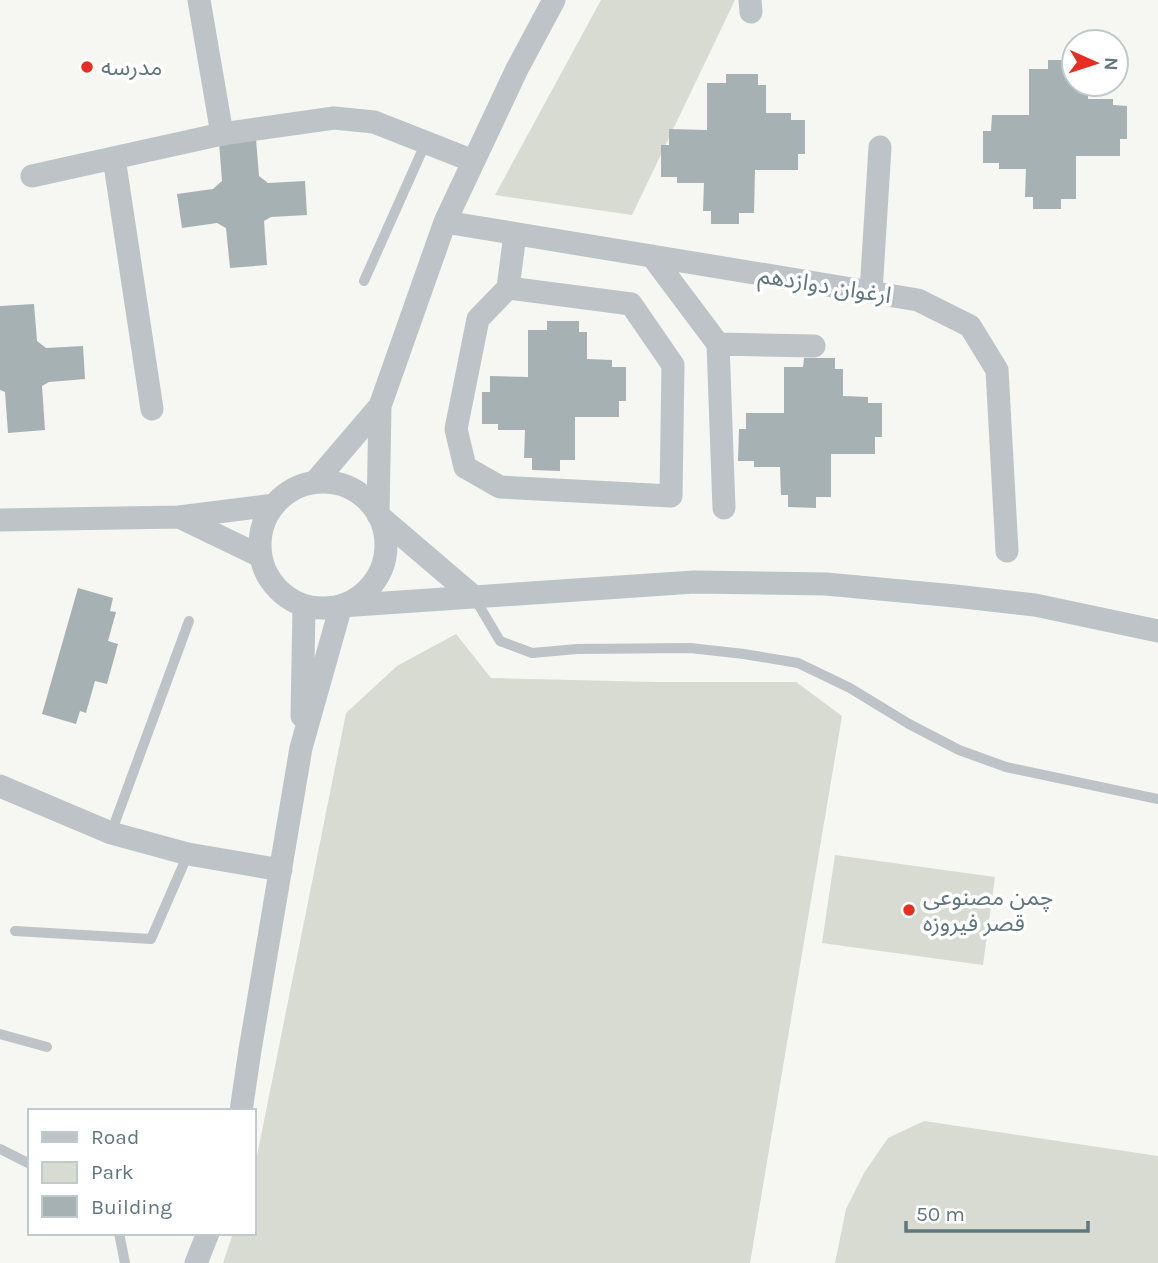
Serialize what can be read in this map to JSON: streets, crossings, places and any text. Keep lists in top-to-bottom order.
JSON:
{
  "streets": {
    "street": ["ارغوان دوازدهم"]
  },
  "places": ["مدرسه", "چمن مصنوعی قصر فیروزه"],
  "legend": ["Road", "Park", "Building"],
  "scale_bar": "50 m",
  "north": "right"
}
